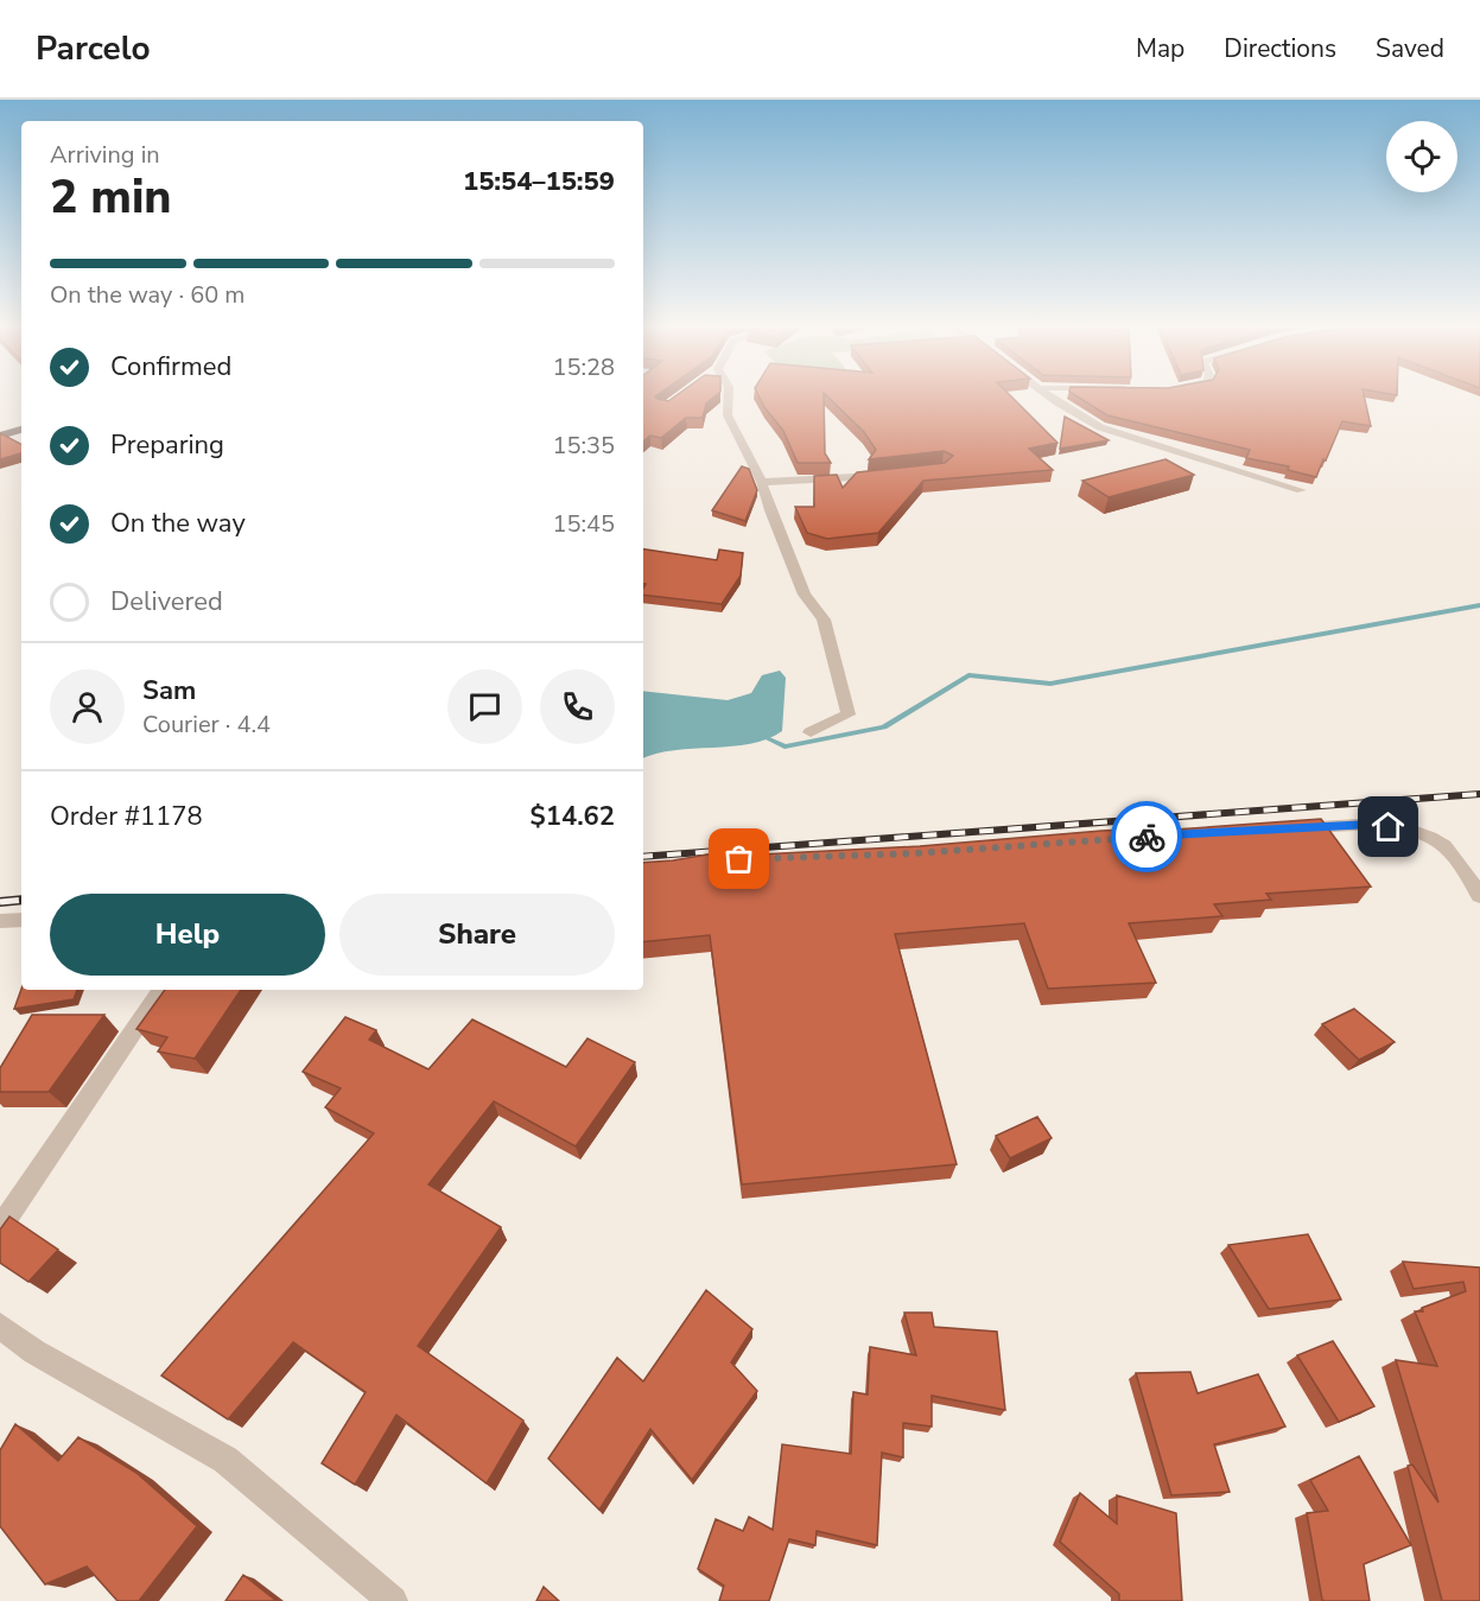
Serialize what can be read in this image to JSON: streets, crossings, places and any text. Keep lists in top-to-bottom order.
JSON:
{
  "page": {
    "header": "Parcelo",
    "nav": ["Map", "Directions", "Saved"],
    "heading": ["2 min", "Arriving in", "15:54–15:59"],
    "panel": [
      "Sam",
      "Courier · 4.4",
      "Order #1178",
      "$14.62"
    ],
    "bar": "On the way · 60 m",
    "list": [
      ["Confirmed", "15:28"],
      ["Preparing", "15:35"],
      ["On the way", "15:45"],
      "Delivered"
    ],
    "buttons": ["Help", "Share"]
  }
}
